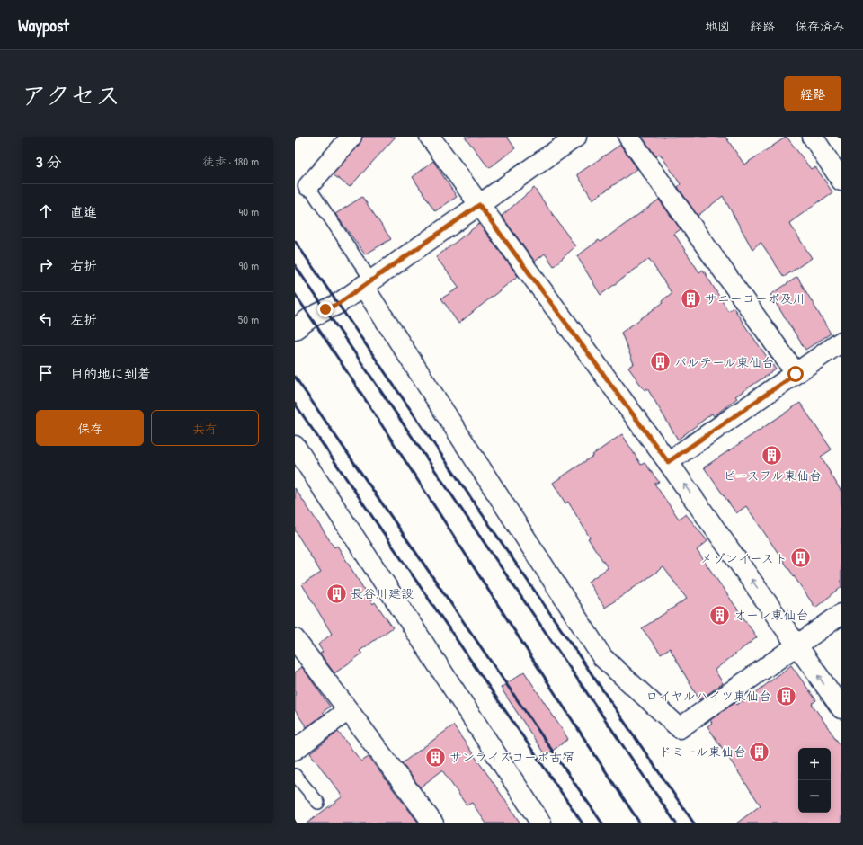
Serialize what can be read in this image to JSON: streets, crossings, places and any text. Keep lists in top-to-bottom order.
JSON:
{
  "places": {
    "building": [
      "サニーコーポ及川",
      "パルテール東仙台",
      "ピースフル東仙台",
      "メゾンイースト",
      "長谷川建設",
      "オーレ東仙台",
      "ロイヤルハイツ東仙台",
      "ドミール東仙台",
      "サンライズコーポ古宿"
    ]
  },
  "page": {
    "header": "Waypost",
    "nav": ["地図", "経路", "保存済み"],
    "title": "アクセス",
    "buttons": [
      "経路",
      ["保存", "共有"]
    ],
    "heading": ["3 分", "徒歩 · 180 m"],
    "list": [
      ["直進", "40 m"],
      ["右折", "90 m"],
      ["左折", "50 m"],
      "目的地に到着"
    ],
    "map_buttons": ["+", "−"]
  }
}
